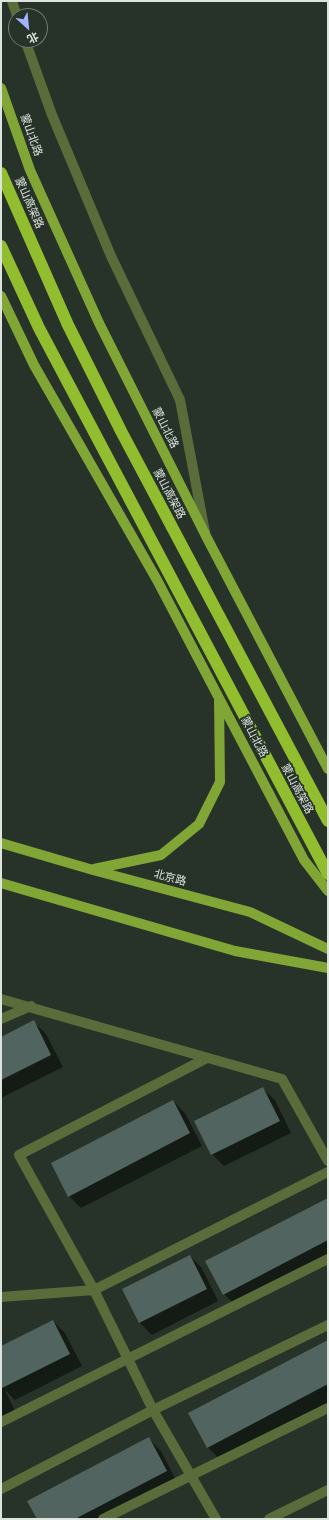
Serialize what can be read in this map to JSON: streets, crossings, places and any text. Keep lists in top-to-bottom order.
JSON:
{
  "streets": {
    "highway": ["蒙山高架路"],
    "main road": ["蒙山北路", "北京路"]
  },
  "north": "bottom right"
}
